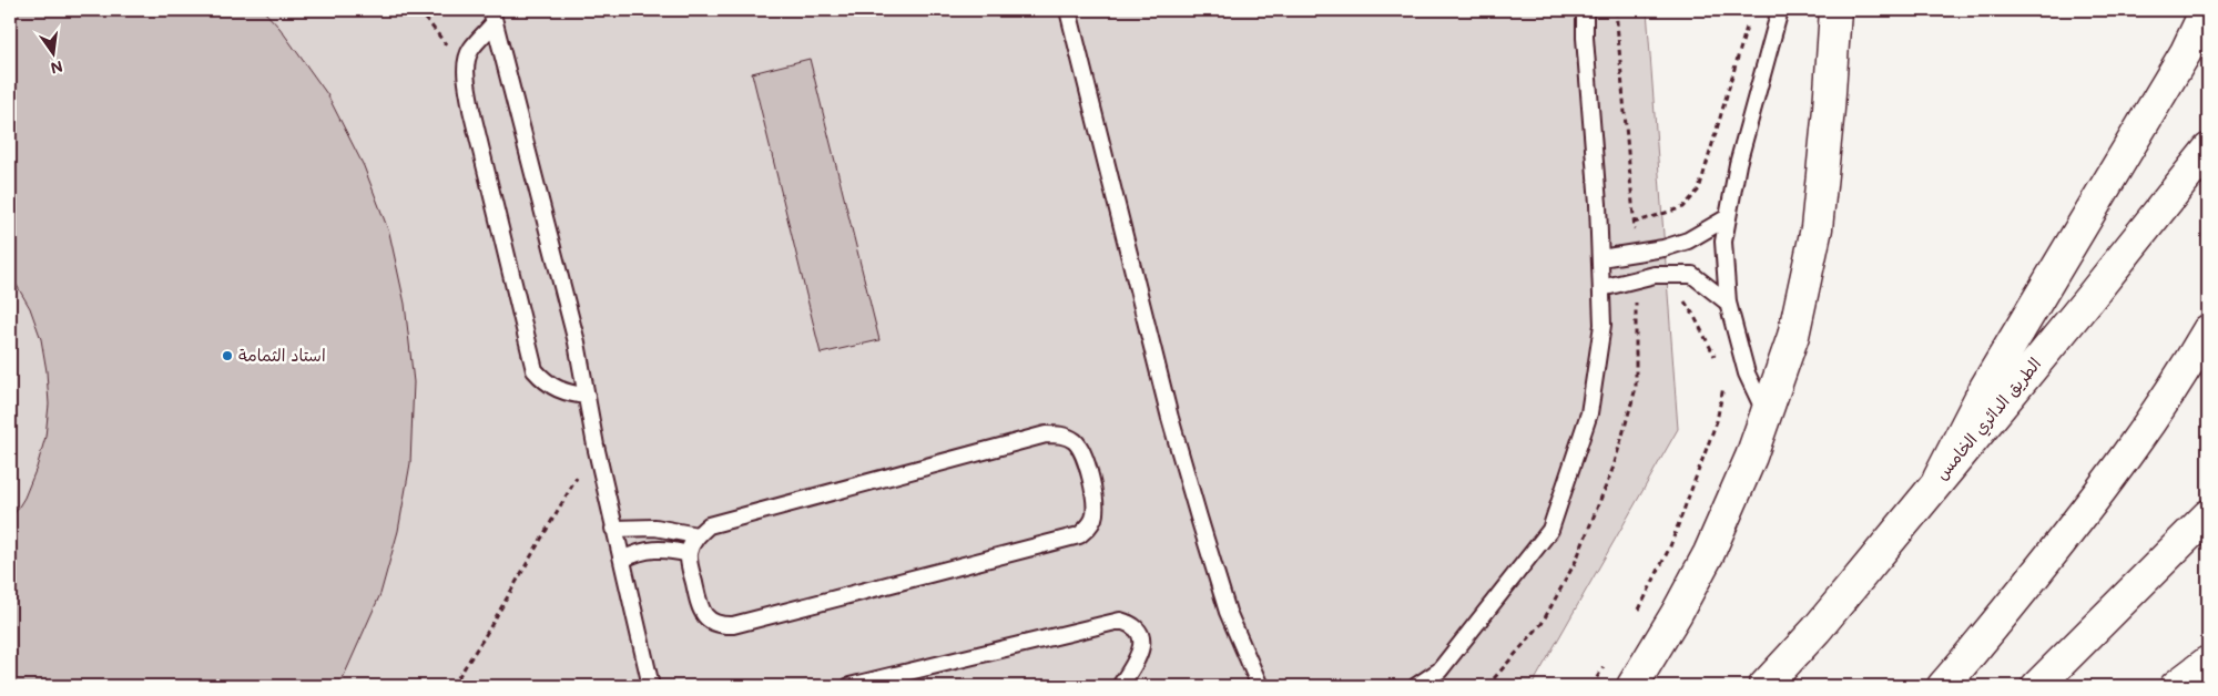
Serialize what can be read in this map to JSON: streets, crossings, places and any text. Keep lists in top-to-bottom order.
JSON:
{
  "streets": {
    "main road": ["الطريق الدائري الخامس"]
  },
  "places": ["استاد الثمامة"],
  "north": "bottom"
}
